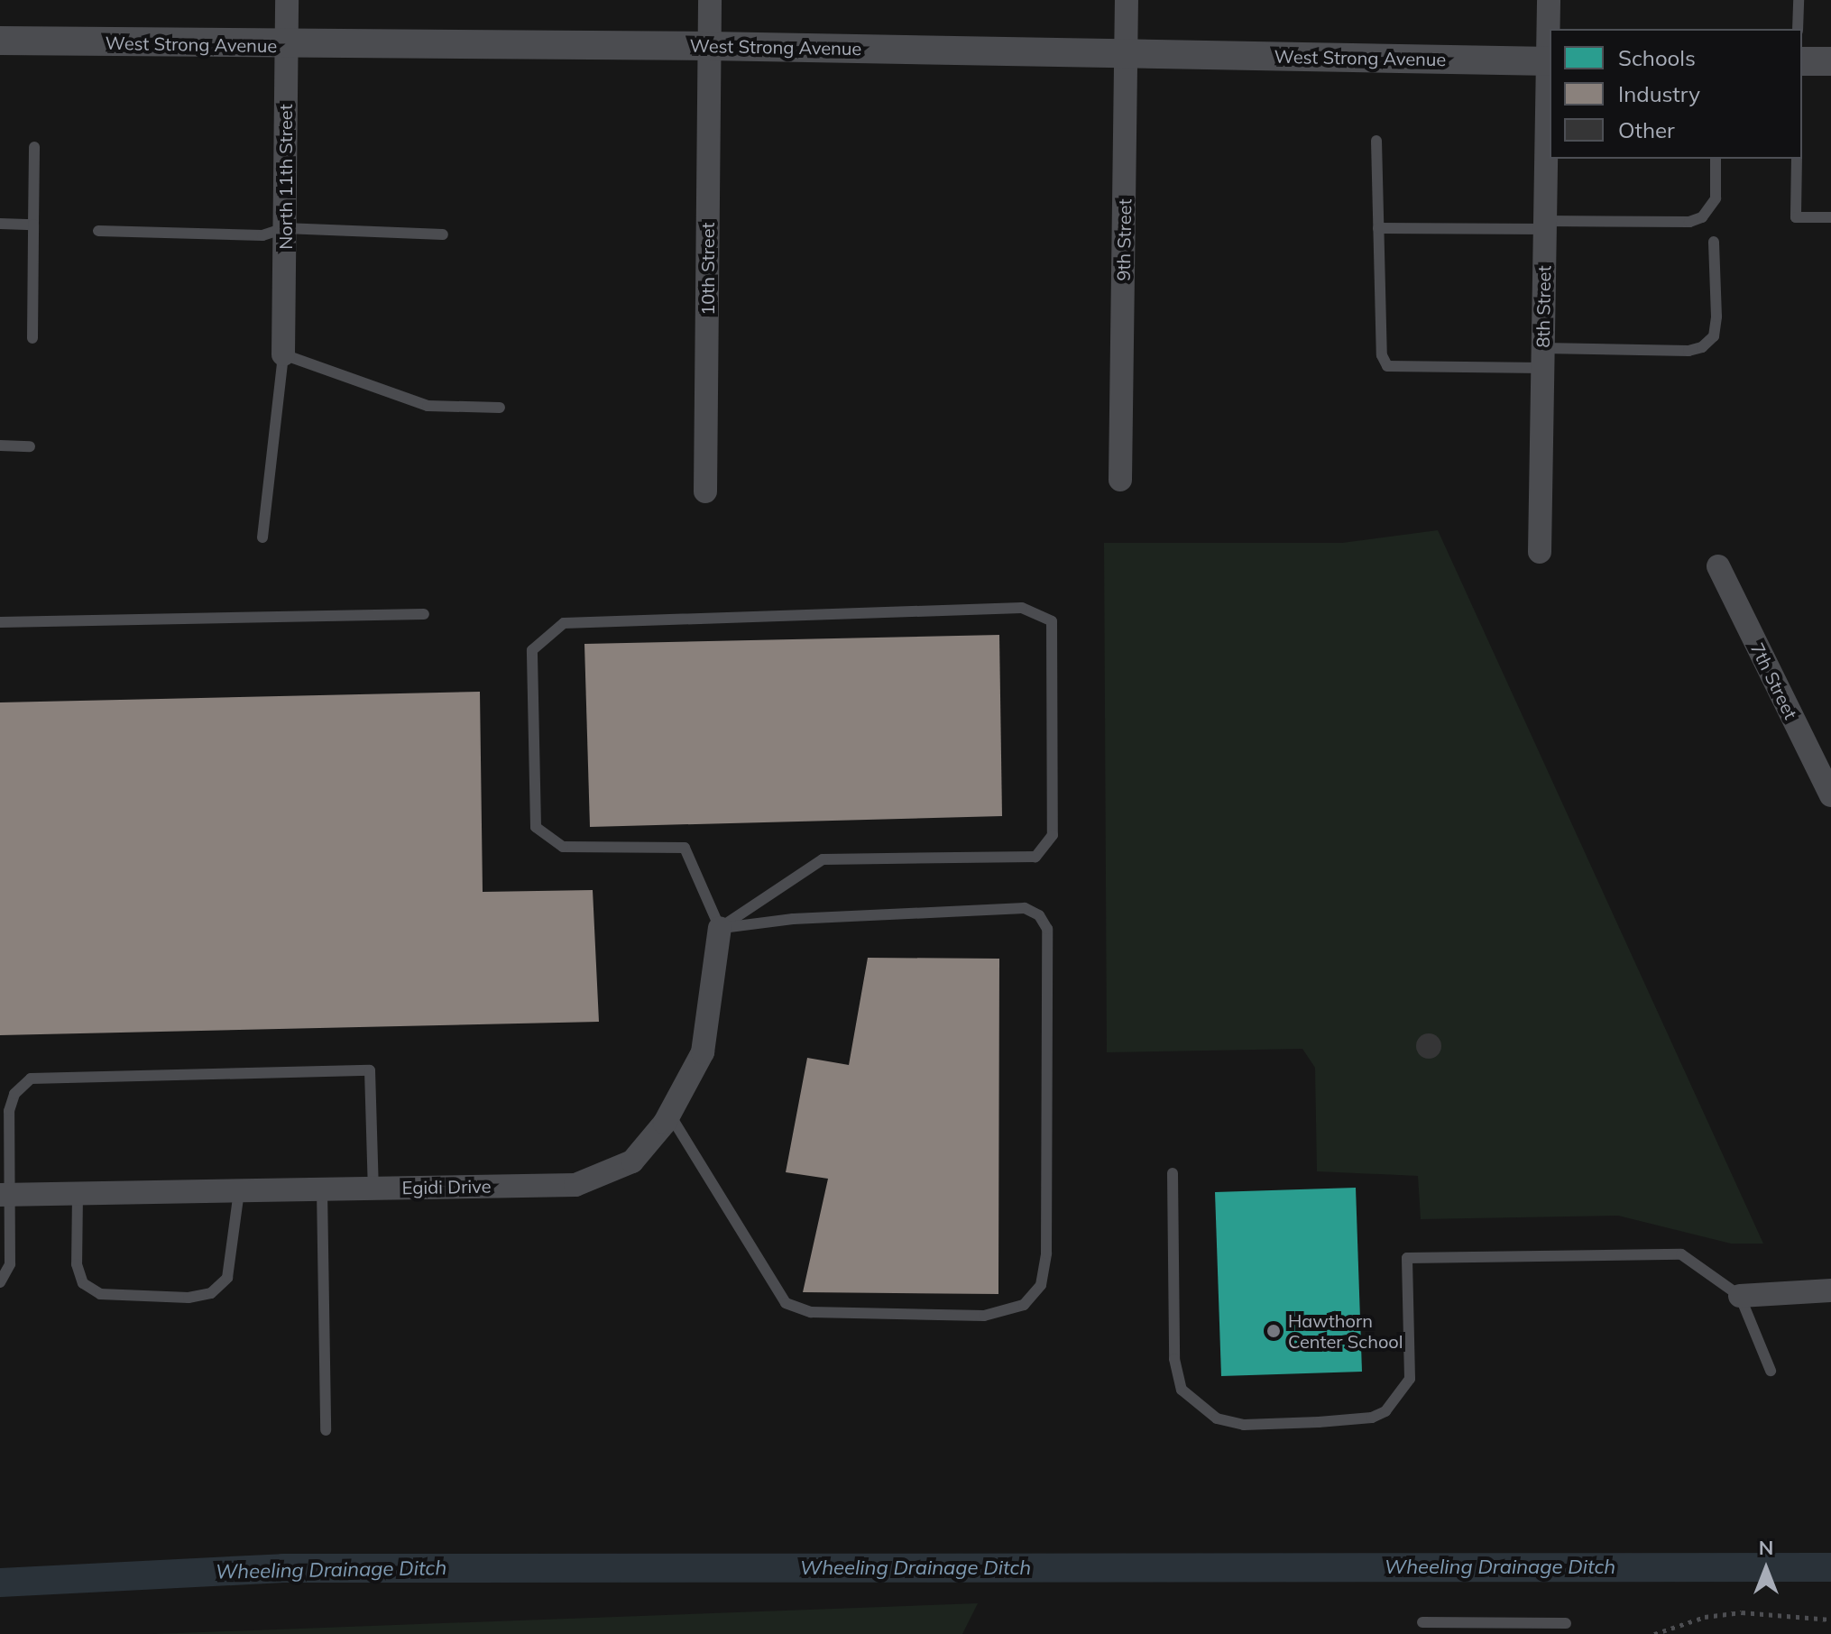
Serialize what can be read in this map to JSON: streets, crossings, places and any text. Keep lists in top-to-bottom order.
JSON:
{
  "streets": {
    "street": [
      "West Strong Avenue",
      "North 11th Street",
      "9th Street",
      "10th Street",
      "8th Street",
      "7th Street",
      "Egidi Drive"
    ]
  },
  "crossings": [
    ["West Strong Avenue", "North 11th Street"],
    ["West Strong Avenue", "9th Street"],
    ["West Strong Avenue", "10th Street"],
    ["West Strong Avenue", "8th Street"]
  ],
  "water": ["Wheeling Drainage Ditch"],
  "places": ["Hawthorn Center School"],
  "legend": ["Schools", "Industry", "Other"],
  "north": "top"
}
